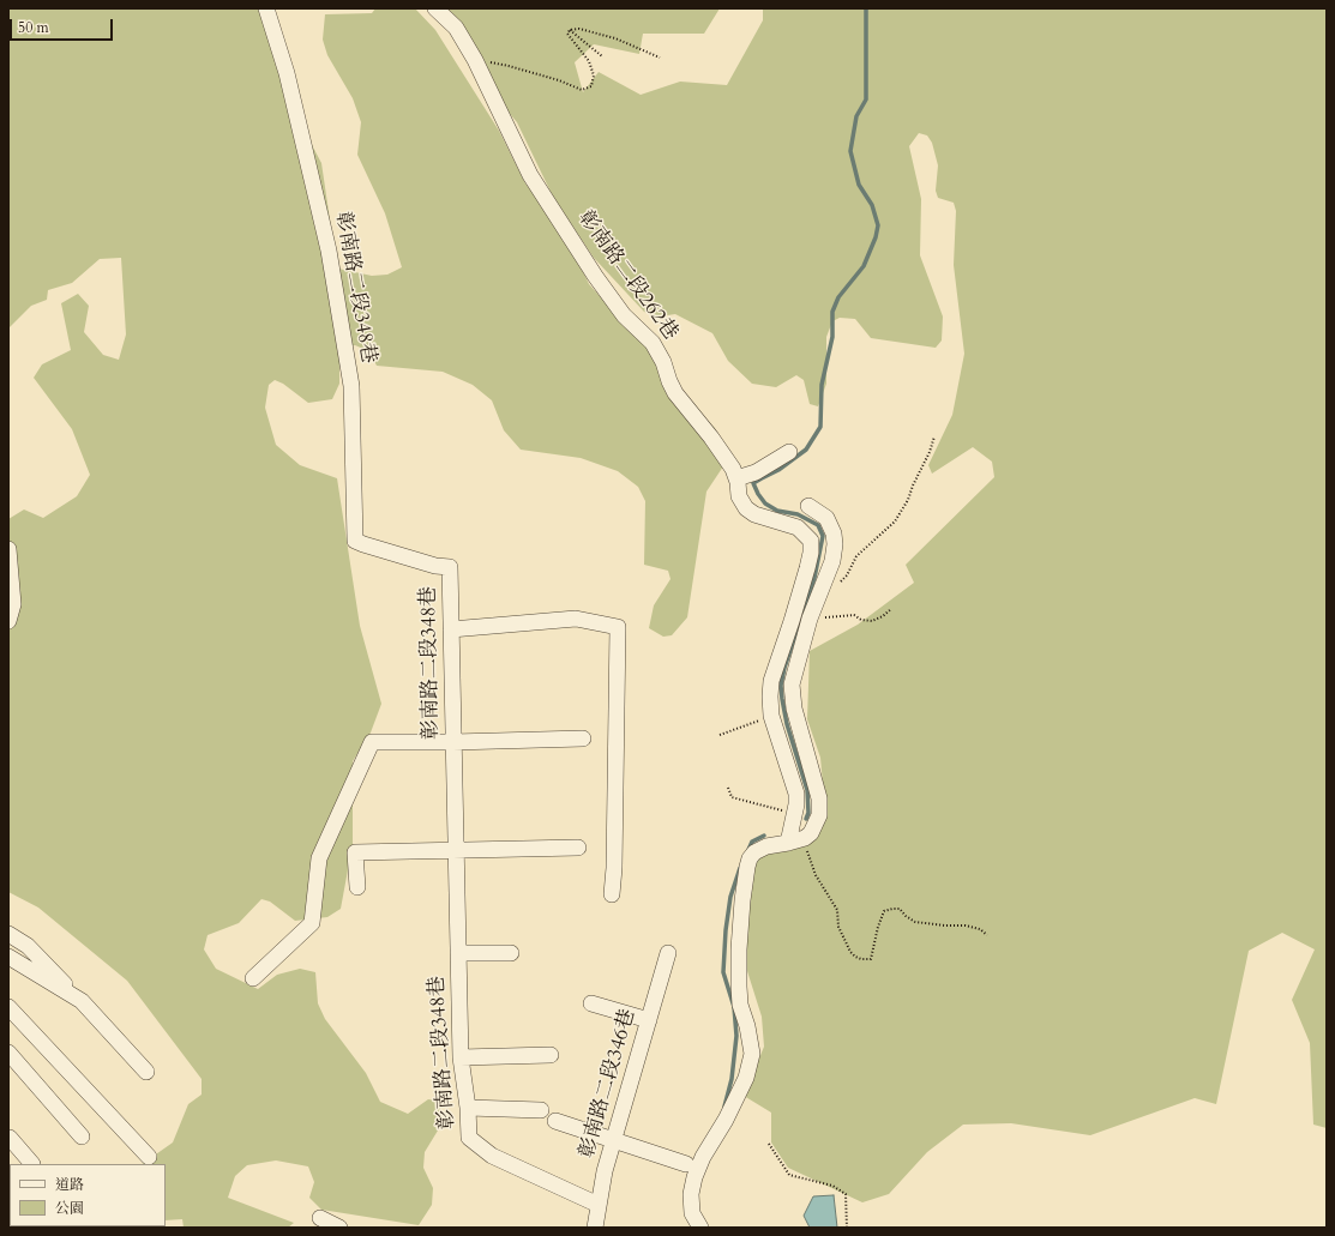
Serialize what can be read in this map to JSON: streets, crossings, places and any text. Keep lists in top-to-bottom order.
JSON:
{
  "streets": {
    "street": ["彰南路二段262巷", "彰南路二段348巷", "彰南路二段346巷"]
  },
  "crossings": [
    ["彰南路二段348巷", "彰南路二段346巷"]
  ],
  "legend": ["道路", "公園"],
  "scale_bar": "50 m"
}
